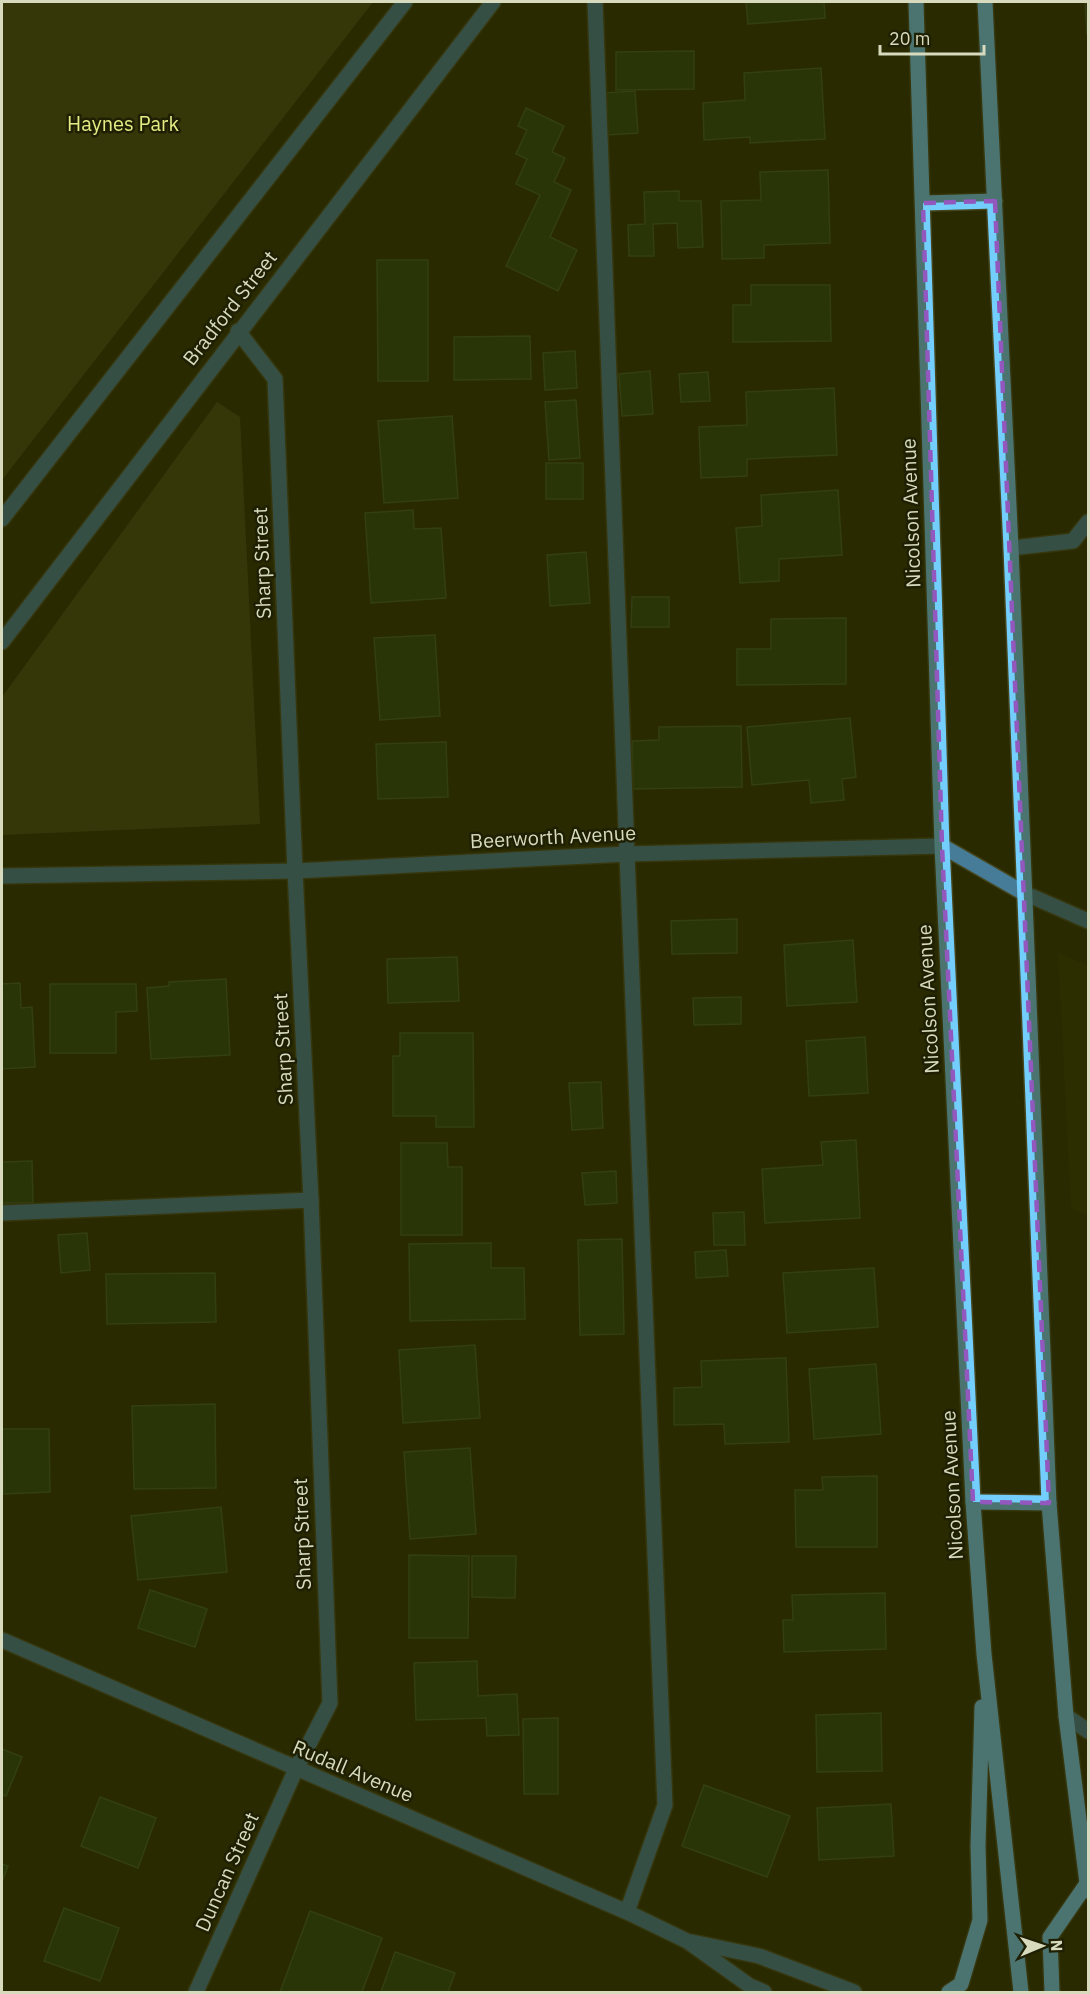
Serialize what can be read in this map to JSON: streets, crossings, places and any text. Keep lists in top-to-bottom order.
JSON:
{
  "streets": {
    "main road": ["Nicolson Avenue"],
    "street": [
      "Bradford Street",
      "Sharp Street",
      "Beerworth Avenue",
      "Rudall Avenue",
      "Duncan Street"
    ]
  },
  "crossings": [
    ["Bradford Street", "Sharp Street"],
    ["Nicolson Avenue", "Beerworth Avenue"],
    ["Sharp Street", "Beerworth Avenue"],
    ["Sharp Street", "Rudall Avenue"],
    ["Sharp Street", "Duncan Street"],
    ["Rudall Avenue", "Duncan Street"]
  ],
  "parks": ["Haynes Park"],
  "scale_bar": "20 m",
  "north": "right"
}
